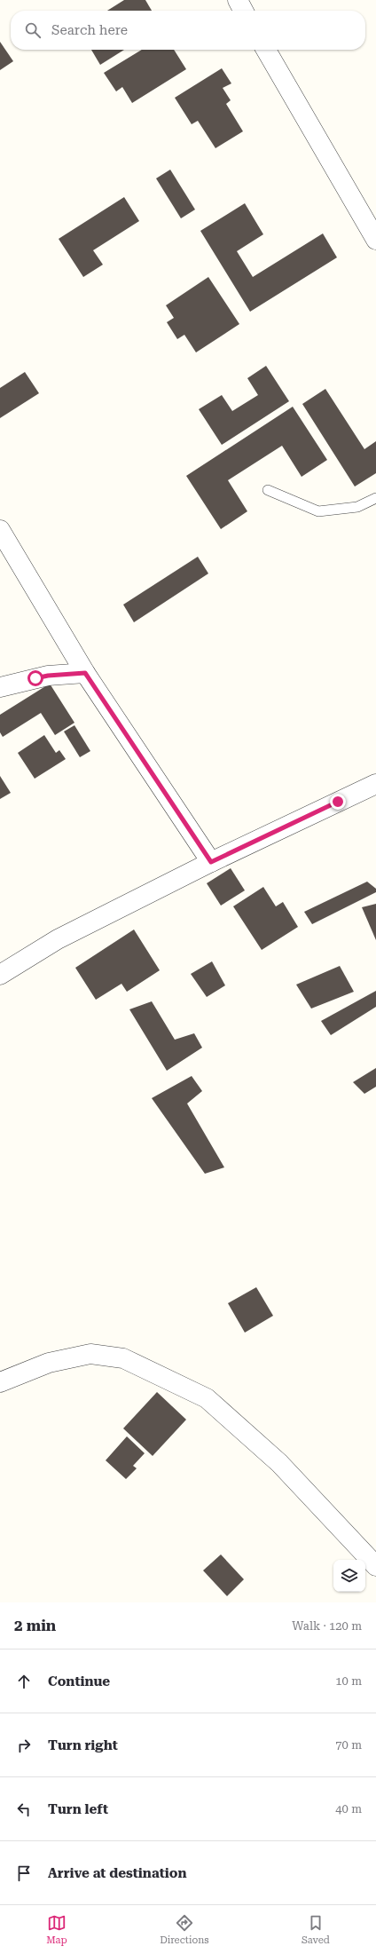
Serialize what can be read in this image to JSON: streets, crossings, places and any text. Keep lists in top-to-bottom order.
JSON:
{
  "page": {
    "search": "Search here",
    "heading": ["2 min", "Walk · 120 m"],
    "list": [
      ["Continue", "10 m"],
      ["Turn right", "70 m"],
      ["Turn left", "40 m"],
      "Arrive at destination"
    ],
    "nav": ["Map", "Directions", "Saved"]
  }
}
